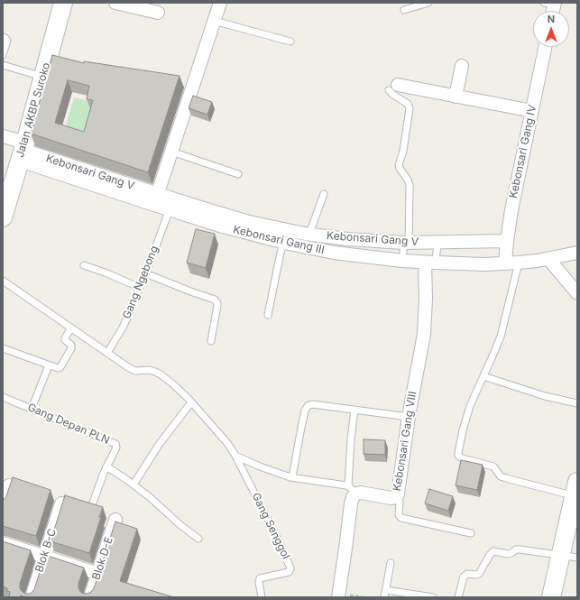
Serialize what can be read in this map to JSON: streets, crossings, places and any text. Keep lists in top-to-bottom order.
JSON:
{
  "streets": {
    "street": [
      "Jalan AKBP Suroko",
      "Kebonsari Gang IV",
      "Kebonsari Gang V",
      "Kebonsari Gang III",
      "Kebonsari Gang VIII",
      "Blok B-C",
      "Blok D-E"
    ],
    "lane": ["Gang Ngebong", "Gang Depan PLN", "Gang Senggol"]
  },
  "crossings": [
    ["Jalan AKBP Suroko", "Kebonsari Gang III"],
    ["Kebonsari Gang IV", "Kebonsari Gang V"],
    ["Kebonsari Gang IV", "Kebonsari Gang III"],
    ["Kebonsari Gang V", "Kebonsari Gang III"],
    ["Kebonsari Gang III", "Gang Ngebong"],
    ["Kebonsari Gang III", "Kebonsari Gang VIII"]
  ],
  "north": "top"
}
